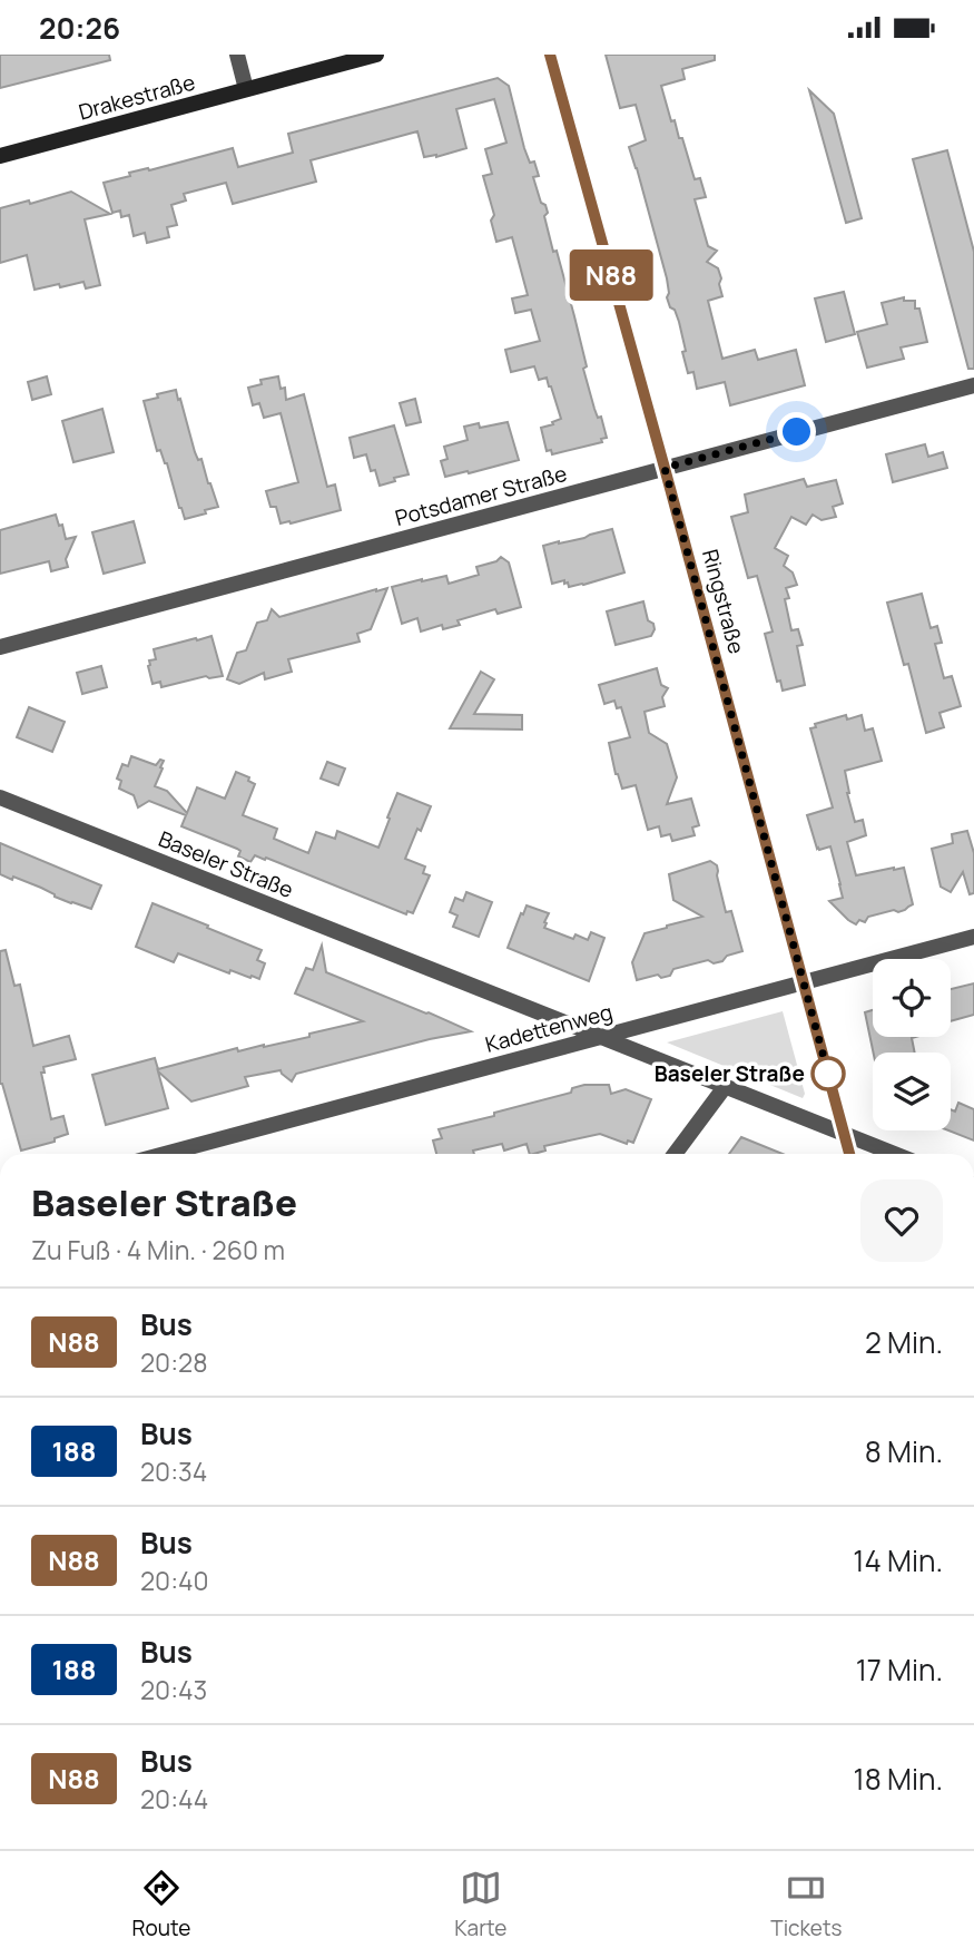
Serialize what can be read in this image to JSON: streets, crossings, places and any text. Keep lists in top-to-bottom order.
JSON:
{
  "streets": {
    "street": [
      "Drakestraße",
      "Potsdamer Straße",
      "Ringstraße",
      "Baseler Straße",
      "Kadettenweg"
    ]
  },
  "crossings": [
    ["Potsdamer Straße", "Ringstraße"],
    ["Ringstraße", "Baseler Straße"],
    ["Ringstraße", "Kadettenweg"],
    ["Baseler Straße", "Kadettenweg"]
  ],
  "places": ["Baseler Straße"],
  "lines": ["bus line N88"],
  "page": {
    "status": "20:26",
    "on_map": "N88",
    "heading": ["Baseler Straße", "Zu Fuß · 4 Min. · 260 m"],
    "list": [
      {
        "mark": "N88",
        "name": "Bus",
        "note": "20:28",
        "value": "2 Min."
      },
      {
        "mark": "188",
        "name": "Bus",
        "note": "20:34",
        "value": "8 Min."
      },
      {
        "mark": "N88",
        "name": "Bus",
        "note": "20:40",
        "value": "14 Min."
      },
      {
        "mark": "188",
        "name": "Bus",
        "note": "20:43",
        "value": "17 Min."
      },
      {
        "mark": "N88",
        "name": "Bus",
        "note": "20:44",
        "value": "18 Min."
      }
    ],
    "tabs": ["Route", "Karte", "Tickets"]
  }
}
